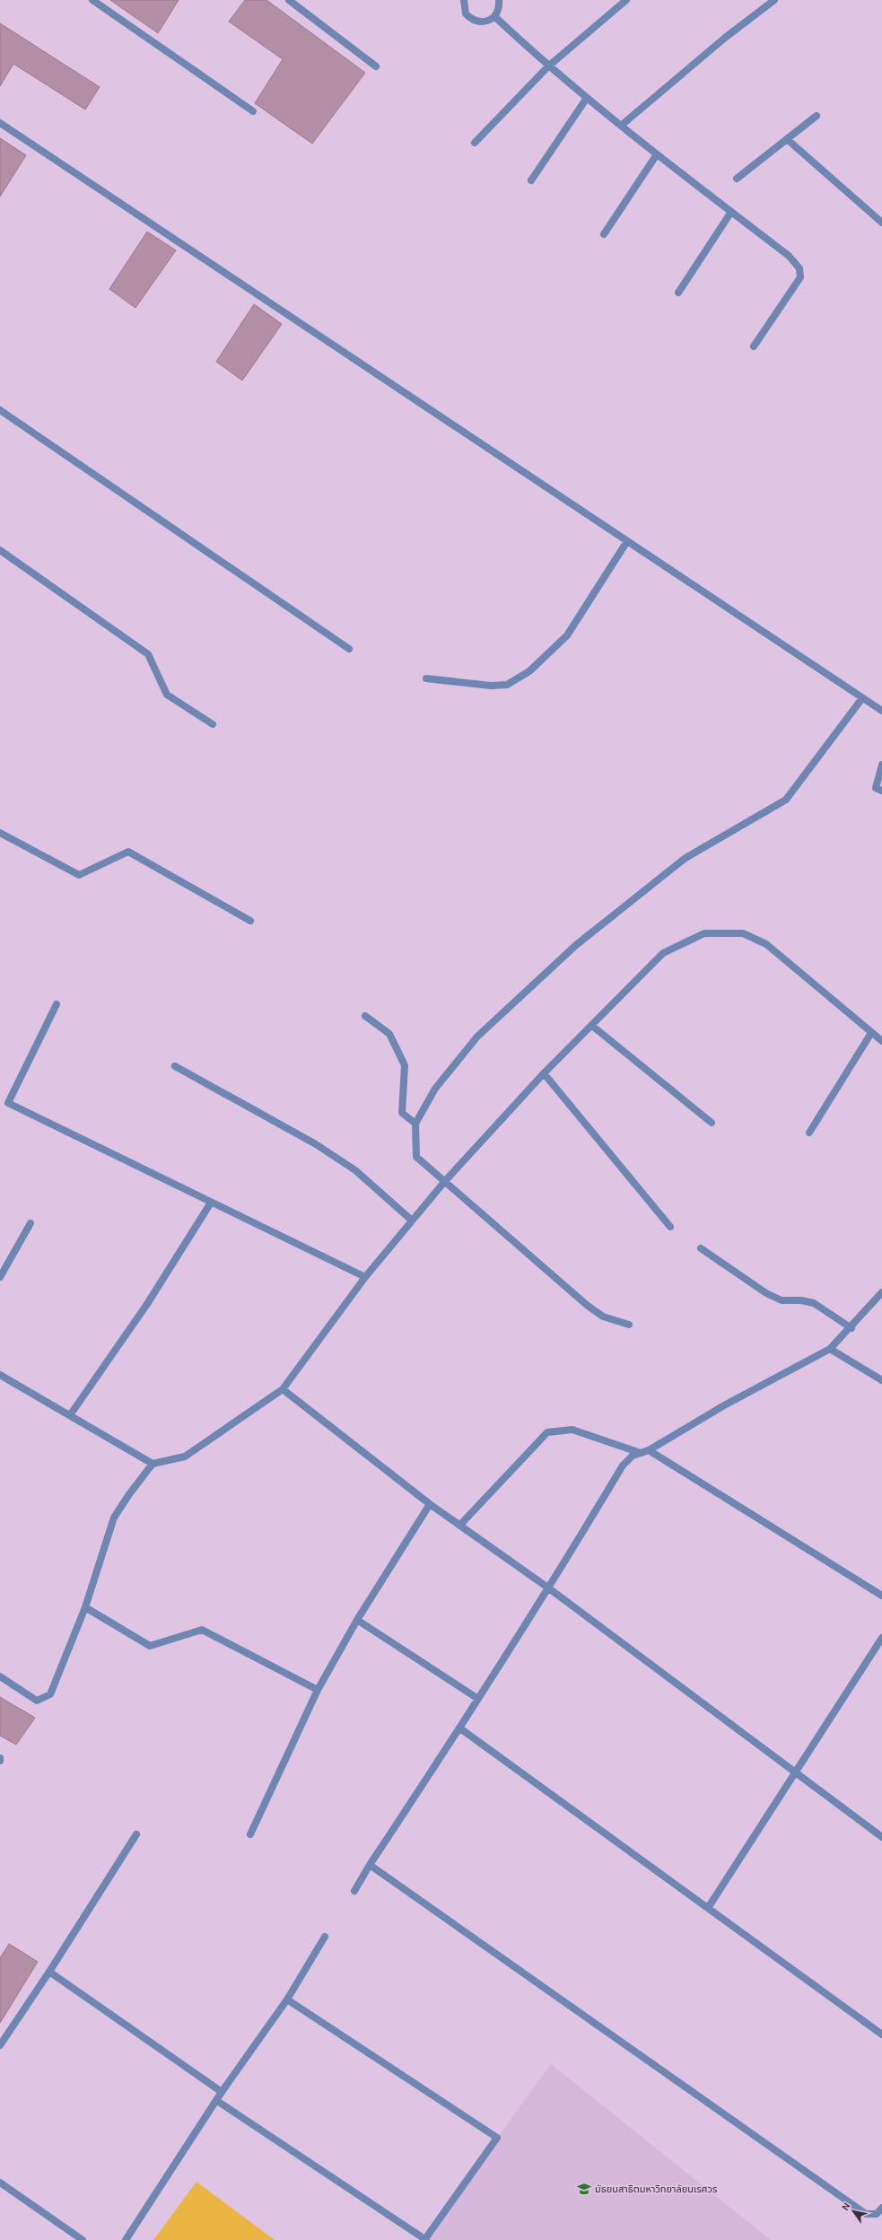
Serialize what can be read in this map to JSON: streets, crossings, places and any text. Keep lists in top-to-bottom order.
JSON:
{
  "places": {
    "school or university": ["มัธยมสาธิตมหาวิทยาลัยนเรศวร"]
  },
  "north": "top left"
}
